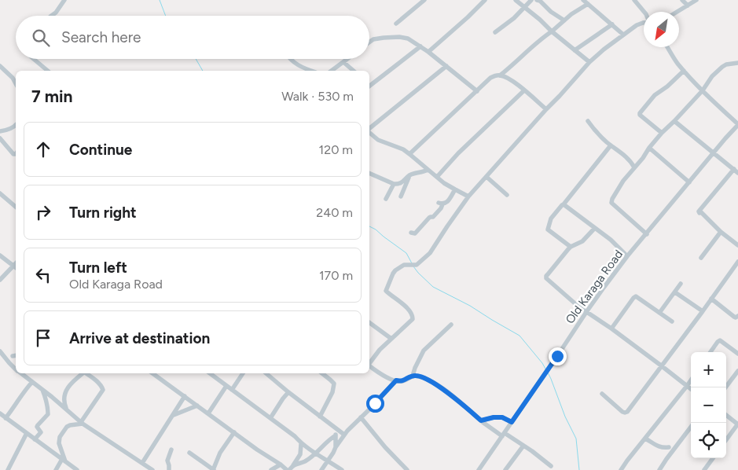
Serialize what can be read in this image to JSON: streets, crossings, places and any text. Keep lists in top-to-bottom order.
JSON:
{
  "streets": {
    "street": ["Old Karaga Road"]
  },
  "north": "bottom left",
  "page": {
    "search": "Search here",
    "heading": ["7 min", "Walk · 530 m"],
    "list": [
      ["Continue", "120 m"],
      ["Turn right", "240 m"],
      ["Turn left", "Old Karaga Road", "170 m"],
      "Arrive at destination"
    ],
    "map_buttons": ["+", "−"]
  }
}
